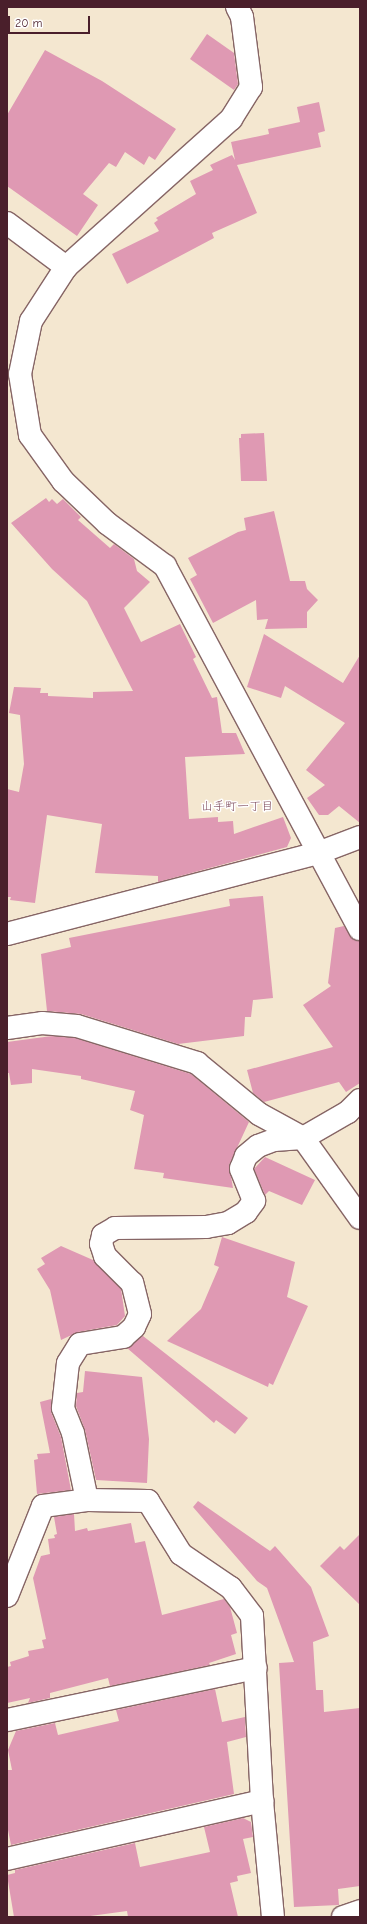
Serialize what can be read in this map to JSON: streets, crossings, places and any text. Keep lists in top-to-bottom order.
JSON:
{
  "districts": ["山手町一丁目"],
  "scale_bar": "20 m"
}
